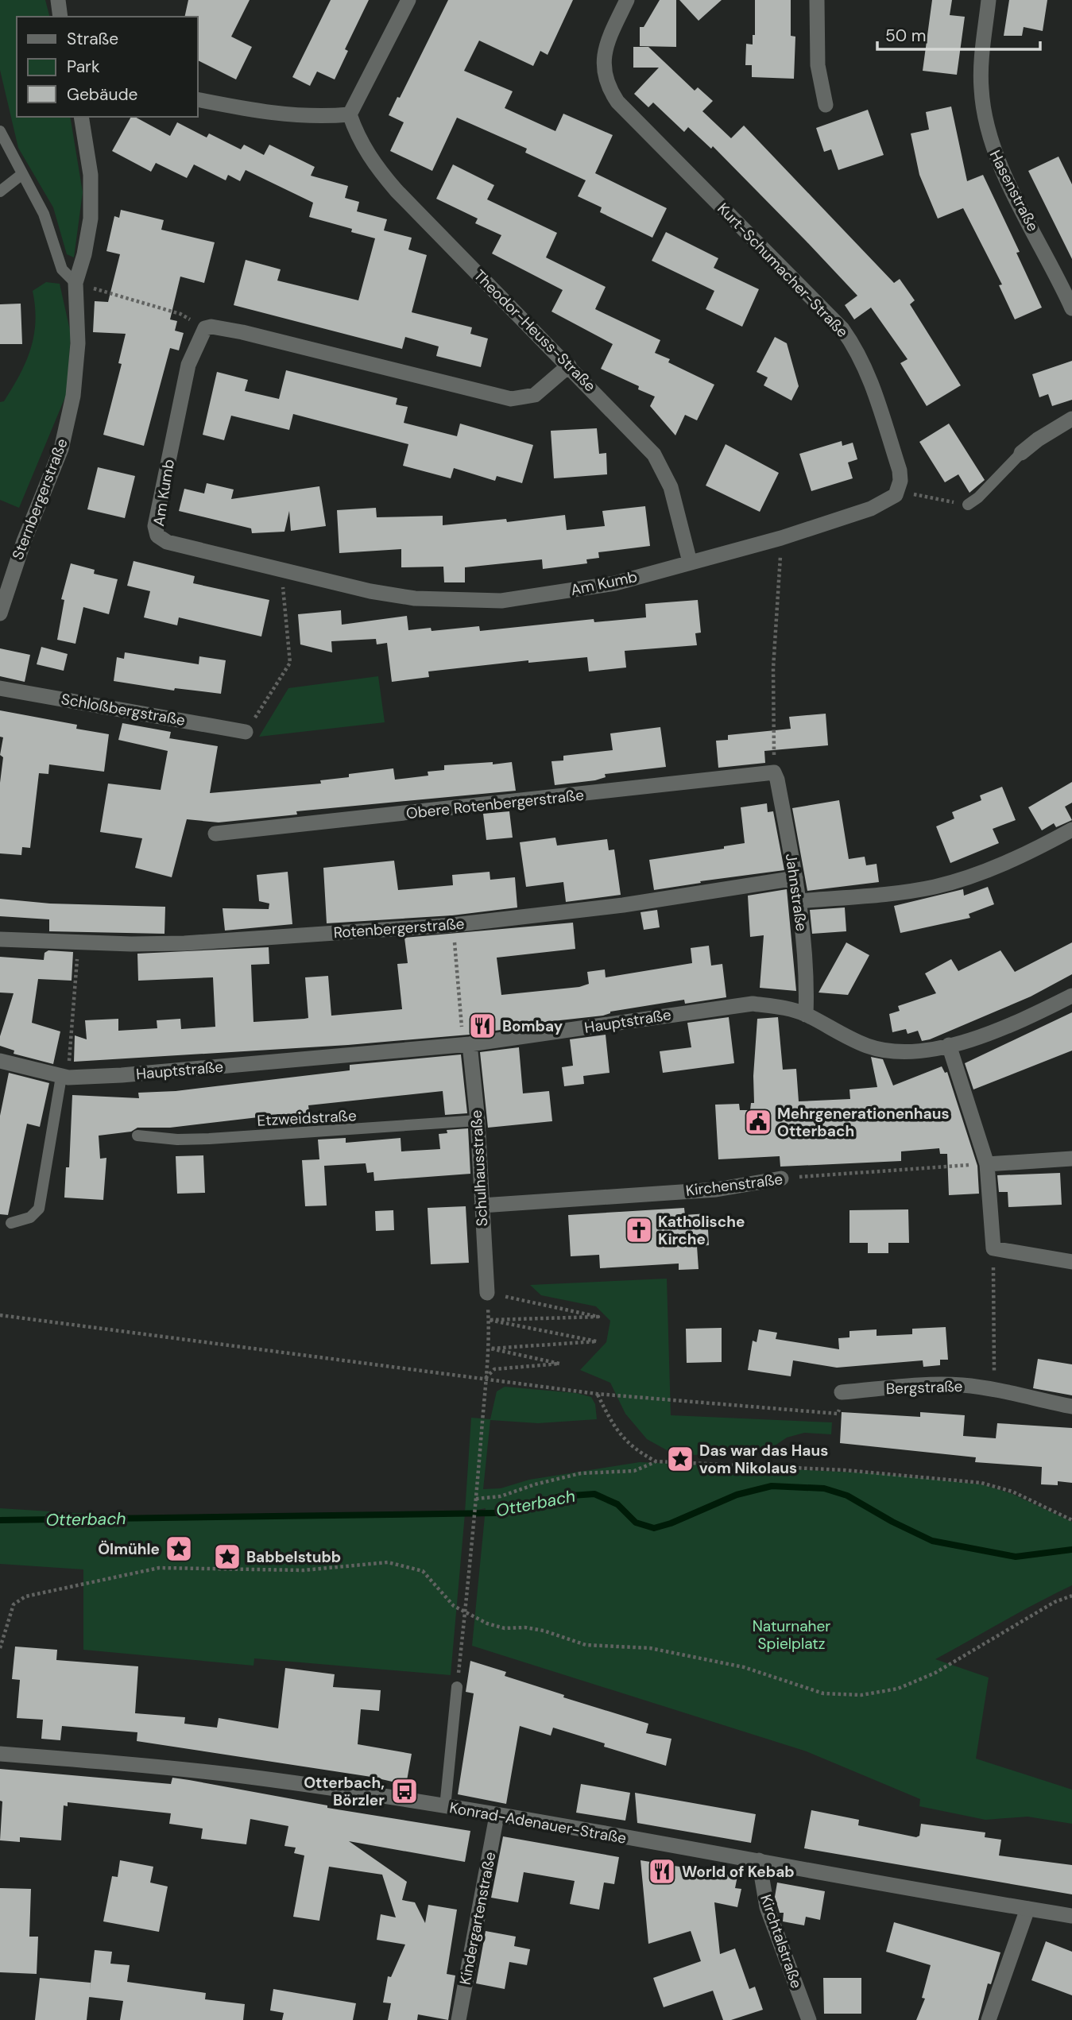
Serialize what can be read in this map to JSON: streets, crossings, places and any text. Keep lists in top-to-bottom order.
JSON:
{
  "streets": {
    "street": [
      "Hasenstraße",
      "Kurt-Schumacher-Straße",
      "Theodor-Heuss-Straße",
      "Am Kumb",
      "Sternbergerstraße",
      "Schloßbergstraße",
      "Obere Rotenbergerstraße",
      "Jahnstraße",
      "Rotenbergerstraße",
      "Hauptstraße",
      "Schulhausstraße",
      "Kirchenstraße",
      "Bergstraße",
      "Konrad-Adenauer-Straße",
      "Kindergartenstraße",
      "Kirchtalstraße"
    ],
    "lane": ["Etzweidstraße"]
  },
  "crossings": [
    ["Theodor-Heuss-Straße", "Am Kumb"],
    ["Obere Rotenbergerstraße", "Jahnstraße"],
    ["Jahnstraße", "Rotenbergerstraße"],
    ["Jahnstraße", "Hauptstraße"],
    ["Hauptstraße", "Schulhausstraße"],
    ["Etzweidstraße", "Schulhausstraße"],
    ["Schulhausstraße", "Kirchenstraße"],
    ["Konrad-Adenauer-Straße", "Kindergartenstraße"],
    ["Konrad-Adenauer-Straße", "Kirchtalstraße"]
  ],
  "water": ["Otterbach"],
  "parks": ["Naturnaher Spielplatz"],
  "places": {
    "restaurant": ["Bombay", "World of Kebab"],
    "public building": ["Mehrgenerationenhaus Otterbach"],
    "church": ["Katholische Kirche"],
    "place": ["Das war das Haus vom Nikolaus", "Ölmühle", "Babbelstubb"],
    "bus stop": ["Otterbach, Börzler"]
  },
  "legend": ["Straße", "Park", "Gebäude"],
  "scale_bar": "50 m"
}
